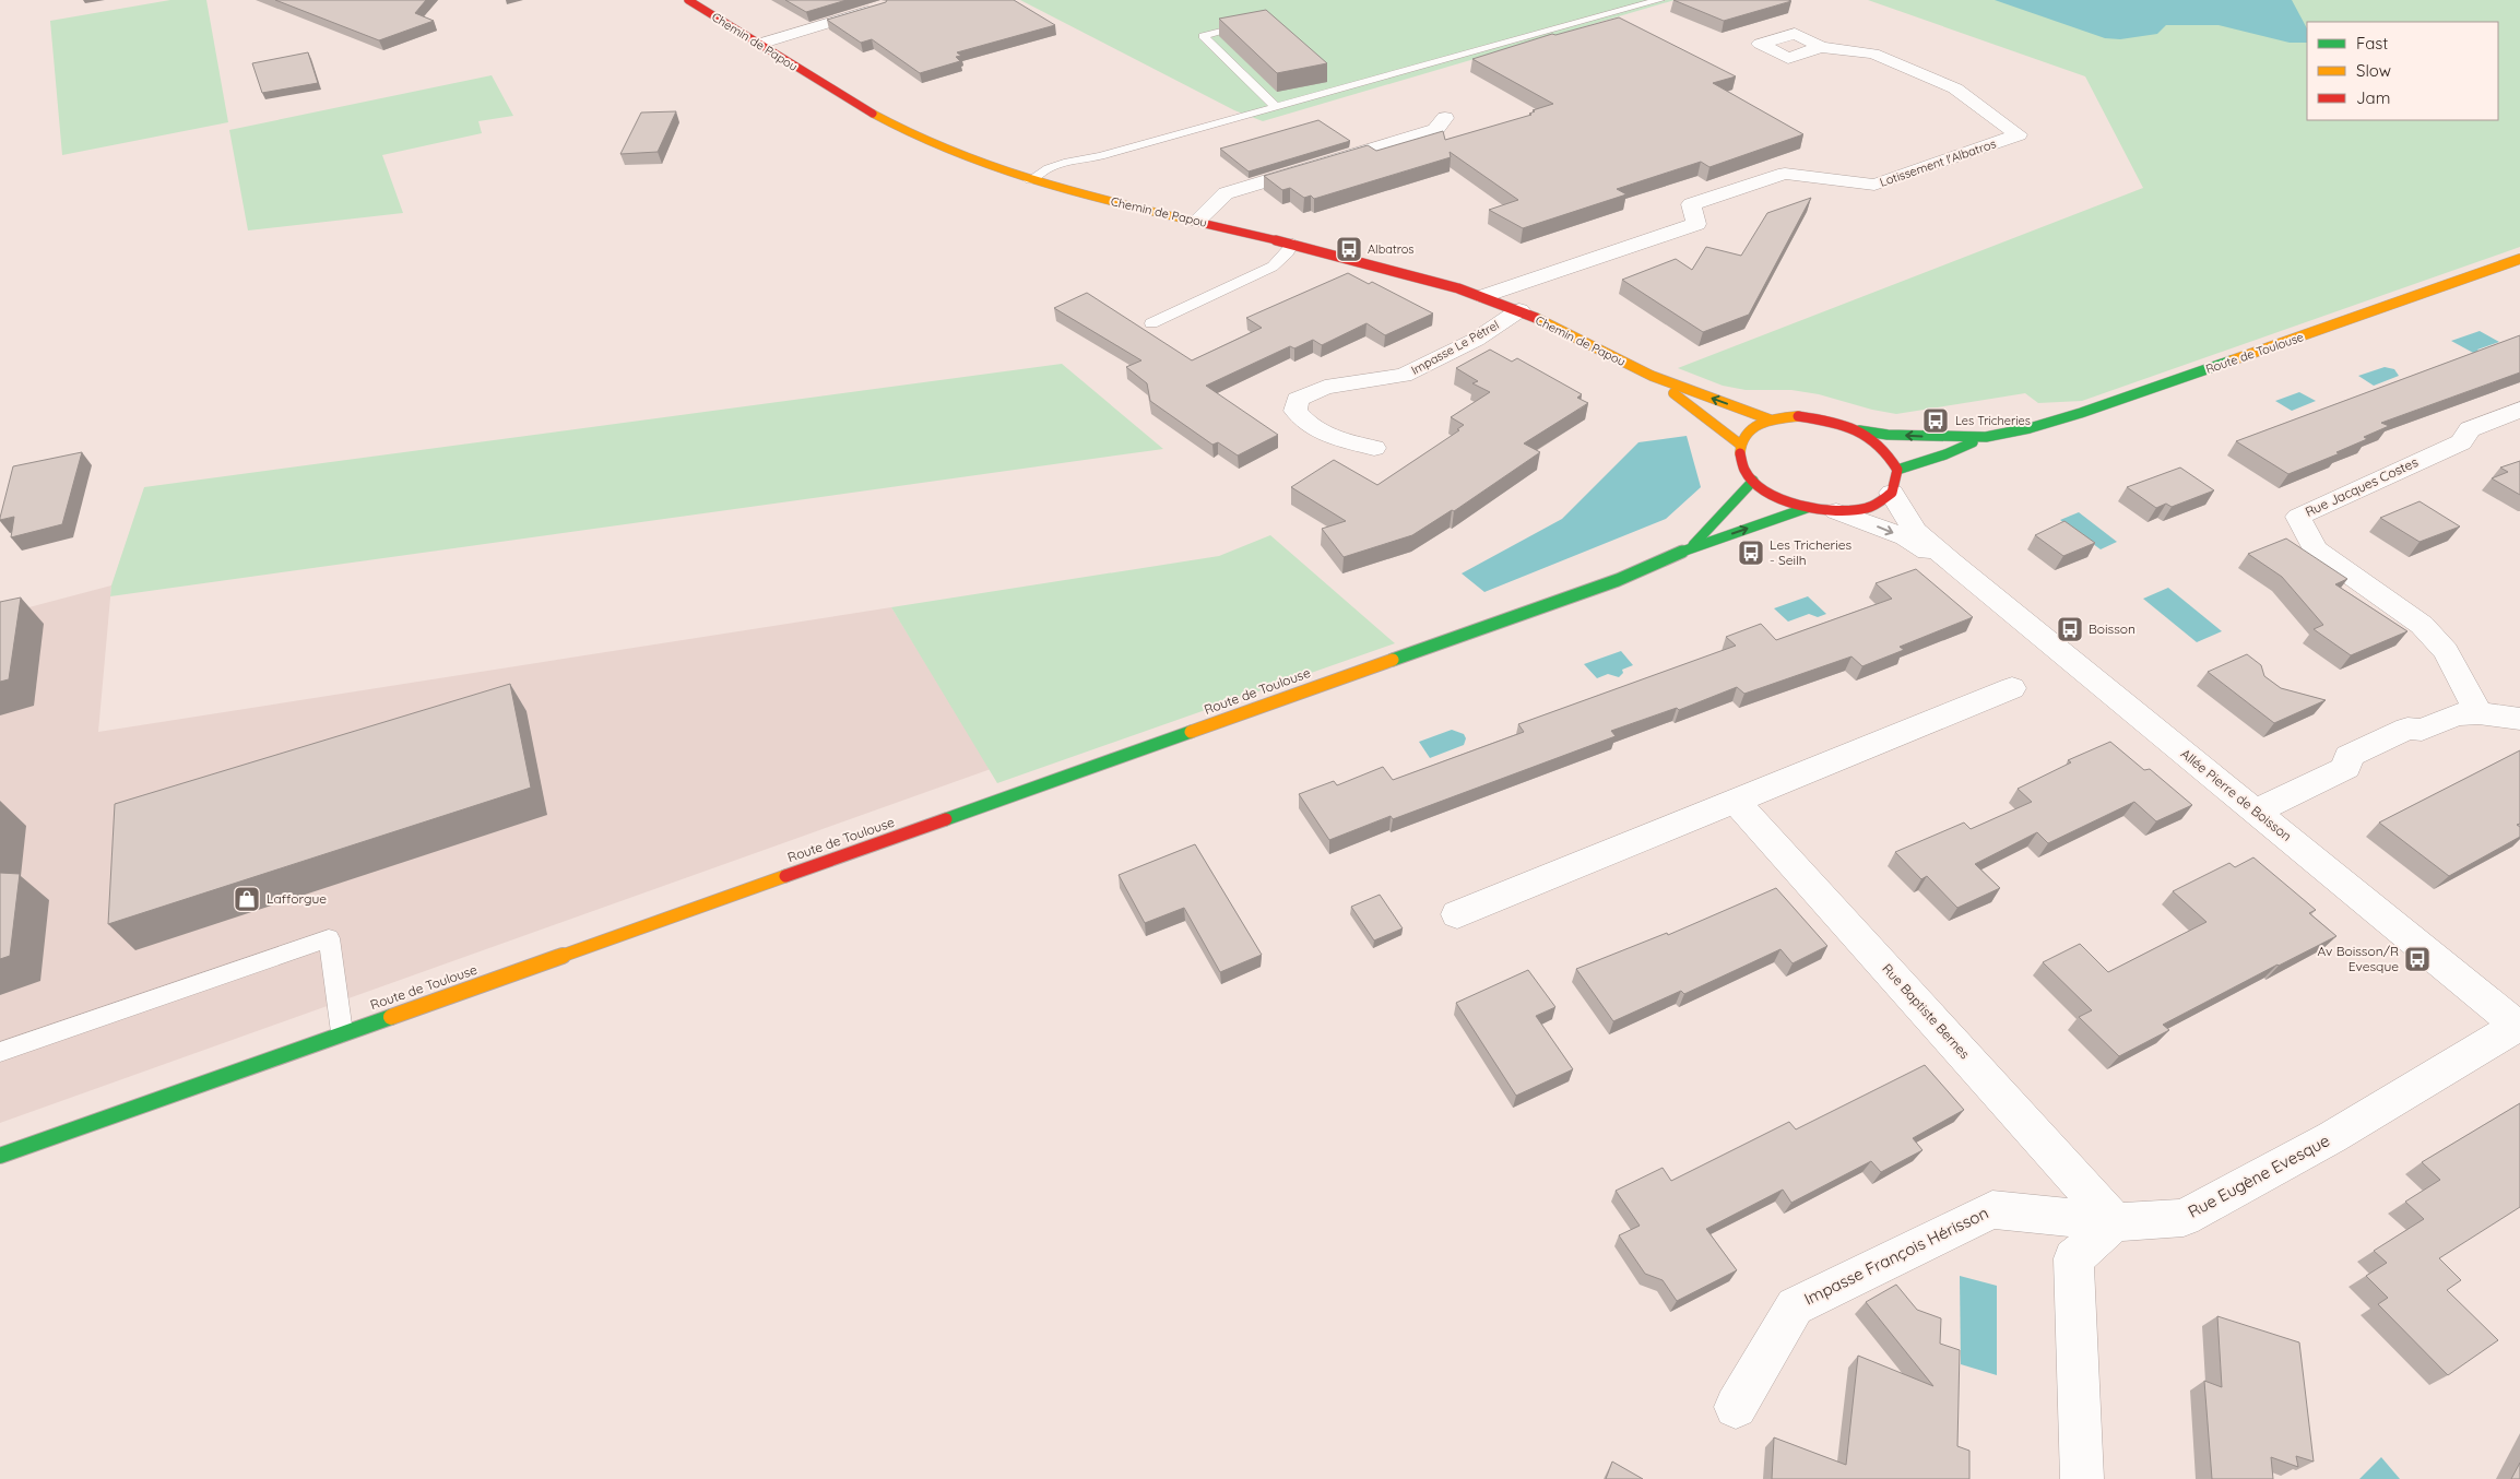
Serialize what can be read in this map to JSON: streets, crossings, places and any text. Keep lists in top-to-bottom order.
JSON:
{
  "streets": {
    "main road": ["Chemin de Papou", "Route de Toulouse"],
    "street": [
      "Lotissement l'Albatros",
      "Impasse Le Pétrel",
      "Rue Jacques Costes",
      "Allée Pierre de Boisson",
      "Rue Baptiste Bernes",
      "Rue Eugène Evesque",
      "Impasse François Hérisson"
    ]
  },
  "crossings": [
    ["Chemin de Papou", "Lotissement l'Albatros"],
    ["Chemin de Papou", "Impasse Le Pétrel"],
    ["Chemin de Papou", "Route de Toulouse"],
    ["Chemin de Papou", "Allée Pierre de Boisson"],
    ["Route de Toulouse", "Allée Pierre de Boisson"],
    ["Allée Pierre de Boisson", "Rue Eugène Evesque"],
    ["Rue Baptiste Bernes", "Rue Eugène Evesque"],
    ["Rue Baptiste Bernes", "Impasse François Hérisson"],
    ["Rue Eugène Evesque", "Impasse François Hérisson"]
  ],
  "places": {
    "bus stop": [
      "Albatros",
      "Les Tricheries",
      "Les Tricheries - Seilh",
      "Boisson",
      "Av Boisson/R Evesque"
    ],
    "shop": ["Lafforgue"]
  },
  "legend": ["Fast", "Slow", "Jam"]
}
